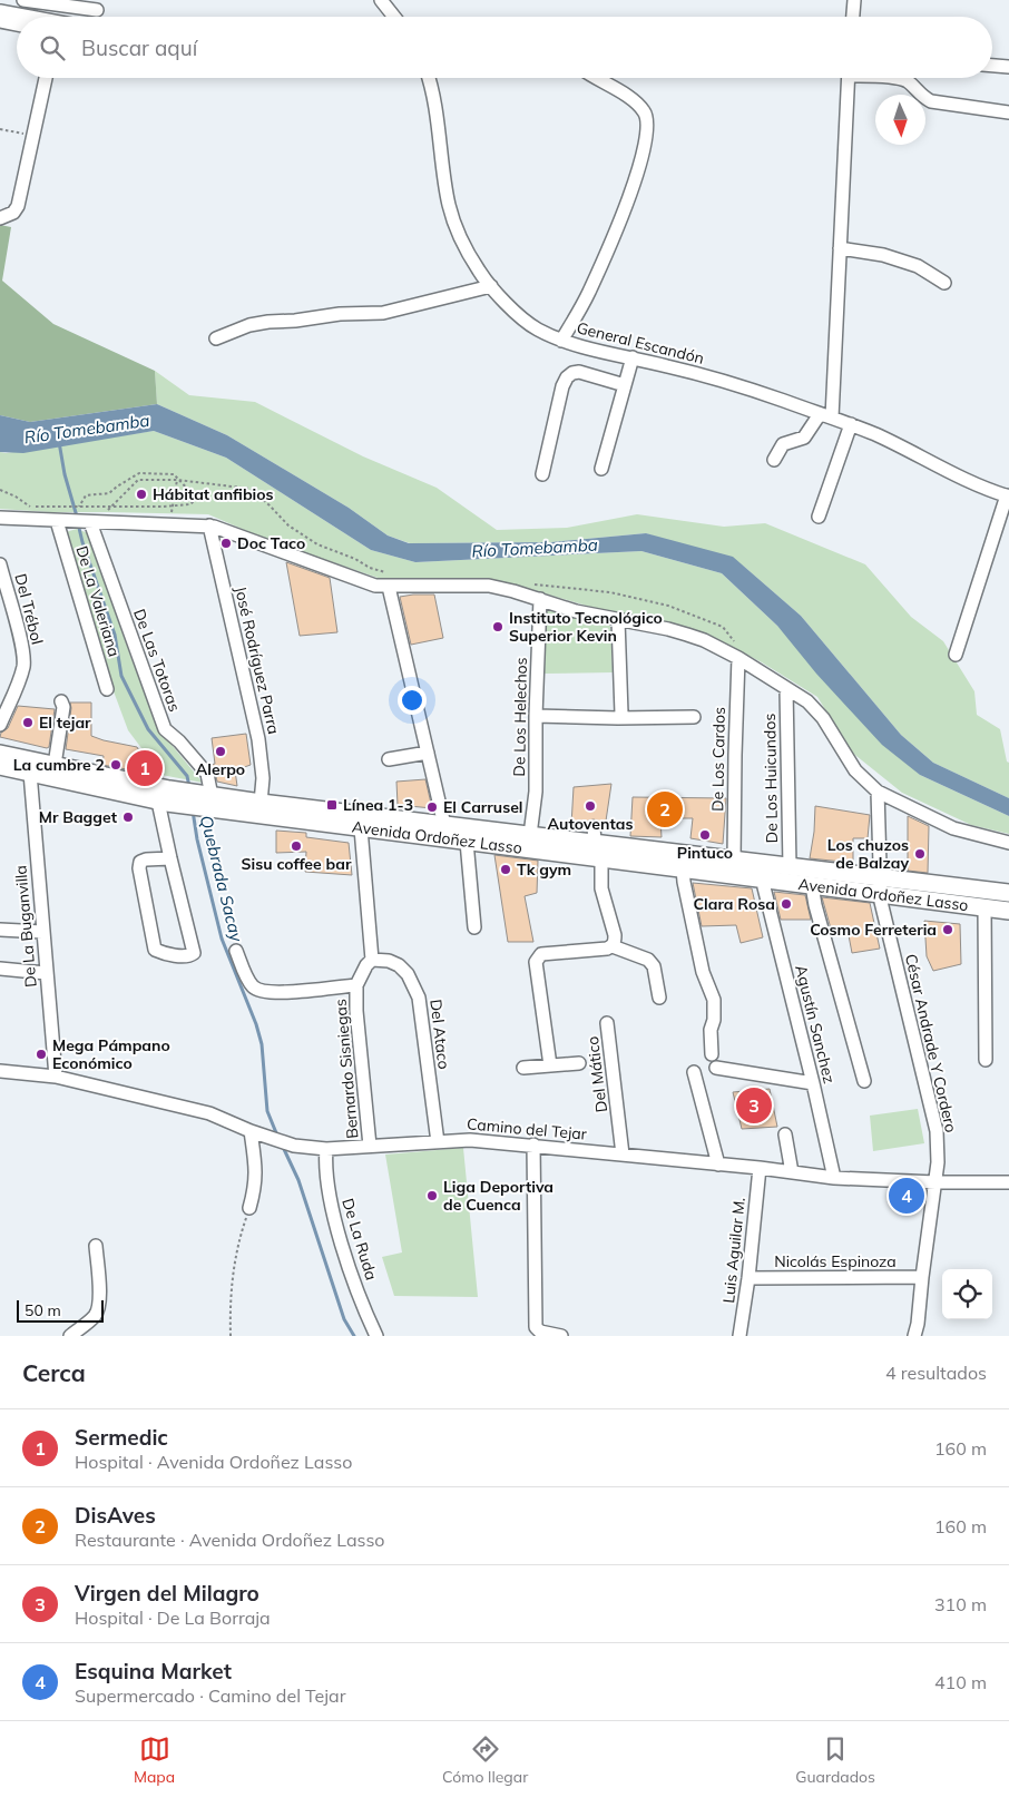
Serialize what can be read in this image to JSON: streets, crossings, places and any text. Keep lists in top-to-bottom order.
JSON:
{
  "streets": {
    "main road": ["Avenida Ordoñez Lasso"],
    "street": [
      "General Escandón",
      "De La Valeriana",
      "Del Trébol",
      "De Las Totoras",
      "José Rodríguez Parra",
      "De Los Helechos",
      "De Los Cardos",
      "De Los Huicundos",
      "De La Buganvilla",
      "Agustín Sanchez",
      "Del Ataco",
      "César Andrade Y Cordero",
      "Bernardo Sisniegas",
      "Del Mático",
      "Camino del Tejar",
      "De La Ruda",
      "Luis Aguilar M.",
      "Nicolás Espinoza"
    ]
  },
  "crossings": [
    ["De Las Totoras", "Avenida Ordoñez Lasso"],
    ["José Rodríguez Parra", "Avenida Ordoñez Lasso"],
    ["De Los Helechos", "Avenida Ordoñez Lasso"],
    ["De Los Cardos", "Avenida Ordoñez Lasso"],
    ["De Los Huicundos", "Avenida Ordoñez Lasso"],
    ["Avenida Ordoñez Lasso", "De La Buganvilla"],
    ["Avenida Ordoñez Lasso", "Agustín Sanchez"],
    ["Avenida Ordoñez Lasso", "César Andrade Y Cordero"],
    ["De La Buganvilla", "Camino del Tejar"],
    ["Agustín Sanchez", "Camino del Tejar"],
    ["Del Ataco", "Bernardo Sisniegas"],
    ["Del Ataco", "Camino del Tejar"],
    ["César Andrade Y Cordero", "Camino del Tejar"],
    ["César Andrade Y Cordero", "Nicolás Espinoza"],
    ["Bernardo Sisniegas", "Camino del Tejar"],
    ["Del Mático", "Camino del Tejar"],
    ["Camino del Tejar", "De La Ruda"],
    ["Camino del Tejar", "Luis Aguilar M."],
    ["Luis Aguilar M.", "Nicolás Espinoza"]
  ],
  "water": ["Río Tomebamba", "Quebrada Sacay"],
  "places": {
    "other": [
      "Hábitat anfibios",
      "Doc Taco",
      "Instituto Tecnológico Superior Kevin",
      "El tejar",
      "Alerpo",
      "La cumbre 2",
      "Autoventas",
      "El Carrusel",
      "Mr Bagget",
      "Pintuco",
      "Sisu coffee bar",
      "Los chuzos de Balzay",
      "Tk gym",
      "Clara Rosa",
      "Cosmo Ferreteria",
      "Mega Pámpano Económico",
      "Liga Deportiva de Cuenca"
    ],
    "transit": ["Línea 1-3"]
  },
  "scale_bar": "50 m",
  "north": "bottom",
  "page": {
    "search": "Buscar aquí",
    "pins": [
      "1",
      "2",
      "3",
      "4"
    ],
    "scale": "50 m",
    "heading": ["Cerca", "4 resultados"],
    "list": [
      {
        "mark": "1",
        "name": "Sermedic",
        "note": "Hospital · Avenida Ordoñez Lasso",
        "value": "160 m"
      },
      {
        "mark": "2",
        "name": "DisAves",
        "note": "Restaurante · Avenida Ordoñez Lasso",
        "value": "160 m"
      },
      {
        "mark": "3",
        "name": "Virgen del Milagro",
        "note": "Hospital · De La Borraja",
        "value": "310 m"
      },
      {
        "mark": "4",
        "name": "Esquina Market",
        "note": "Supermercado · Camino del Tejar",
        "value": "410 m"
      }
    ],
    "nav": ["Mapa", "Cómo llegar", "Guardados"]
  }
}
